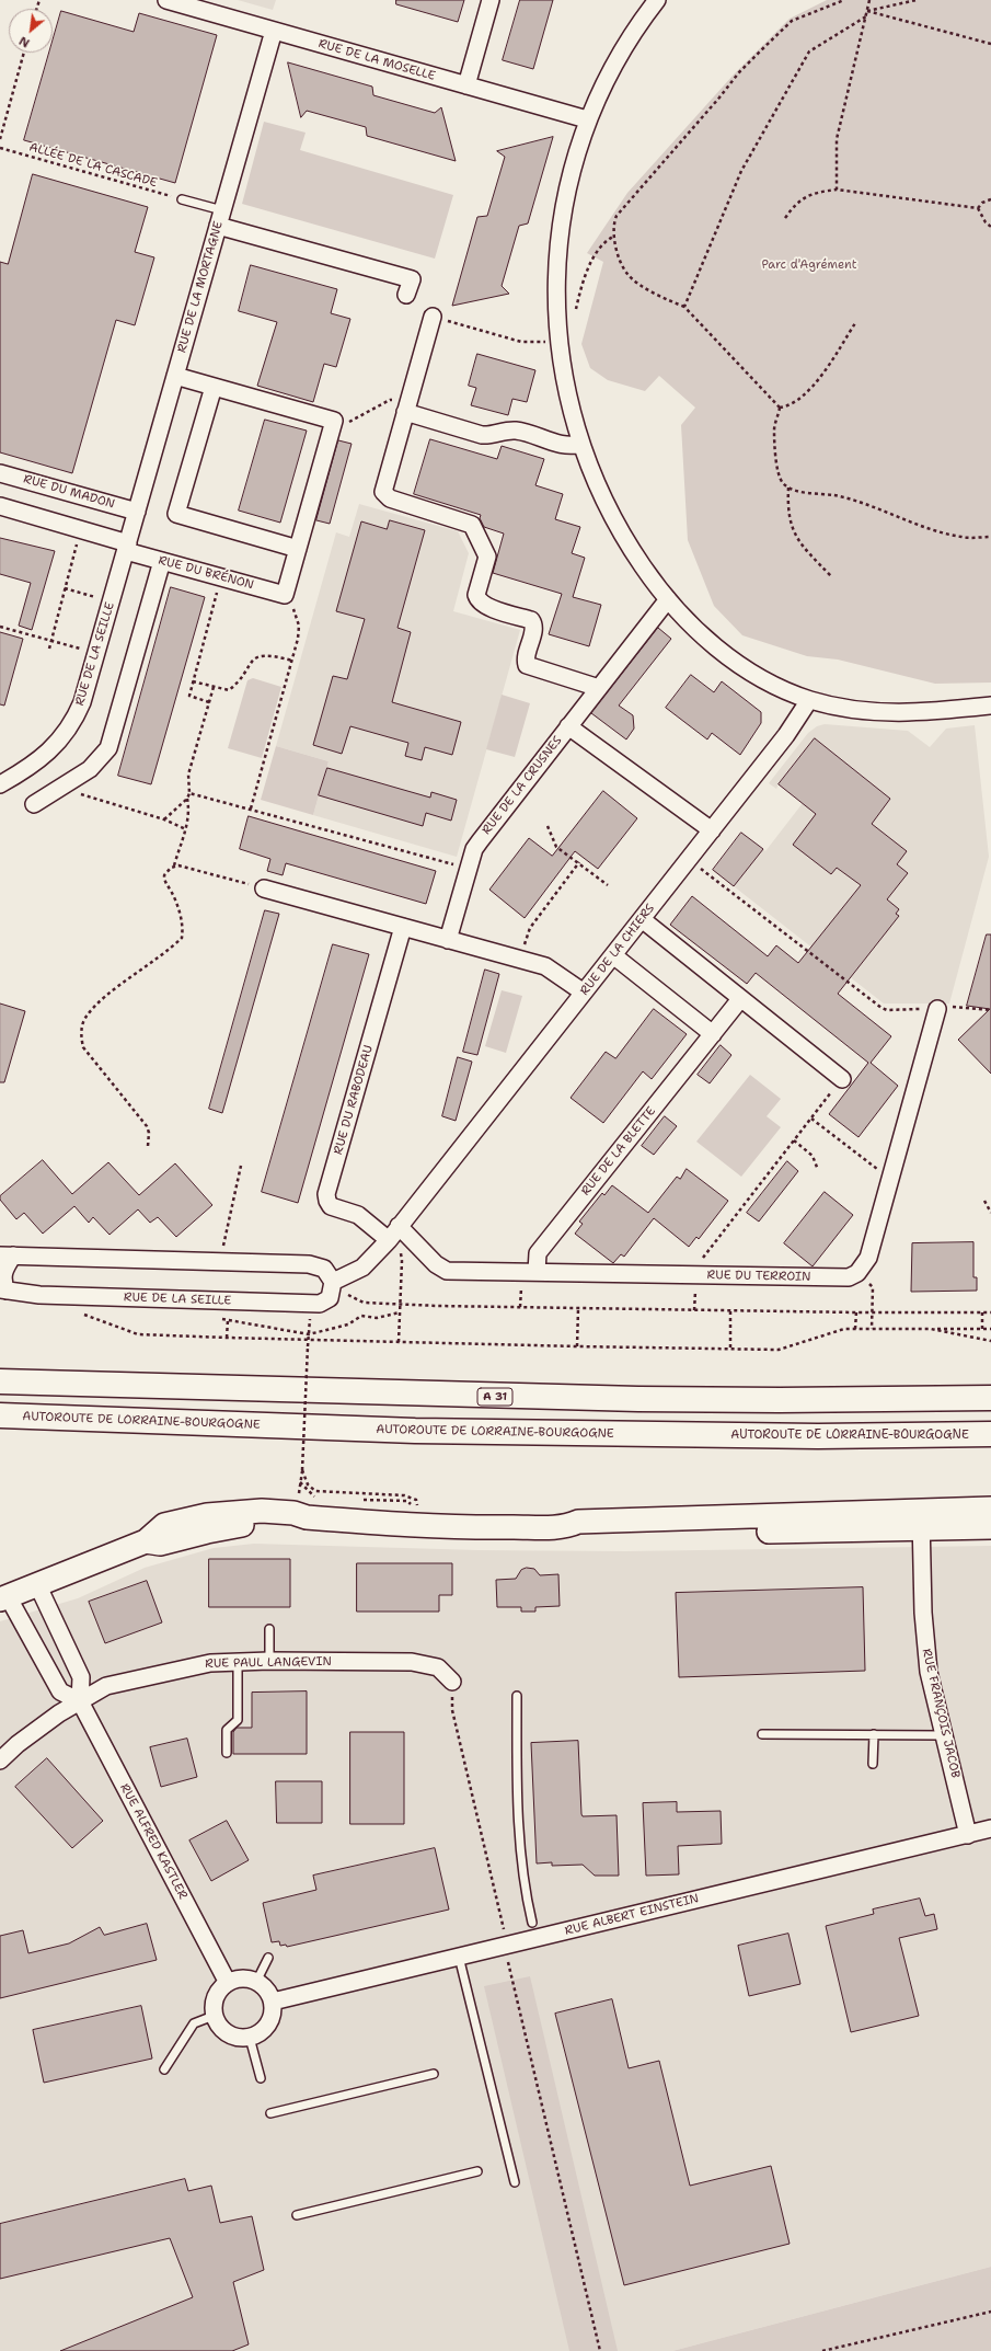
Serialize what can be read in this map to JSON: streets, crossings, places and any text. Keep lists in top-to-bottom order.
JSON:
{
  "streets": {
    "highway": ["A 31", "AUTOROUTE DE LORRAINE-BOURGOGNE"],
    "street": [
      "RUE DE LA MOSELLE",
      "RUE DE LA MORTAGNE",
      "RUE DU MADON",
      "RUE DU BRÉNON",
      "RUE DE LA SEILLE",
      "RUE DE LA CRUSNES",
      "RUE DE LA CHIERS",
      "RUE DU RABODEAU",
      "RUE DE LA BLETTE",
      "RUE DU TERROIN",
      "RUE PAUL LANGEVIN",
      "RUE FRANÇOIS JACOB",
      "RUE ALFRED KASTLER",
      "RUE ALBERT EINSTEIN"
    ],
    "path": ["ALLÉE DE LA CASCADE"]
  },
  "crossings": [
    ["RUE DE LA MOSELLE", "RUE DE LA MORTAGNE"],
    ["RUE DE LA MORTAGNE", "RUE DU MADON"],
    ["RUE DE LA MORTAGNE", "RUE DU BRÉNON"],
    ["RUE DE LA MORTAGNE", "RUE DE LA SEILLE"],
    ["RUE DU BRÉNON", "RUE DE LA SEILLE"],
    ["RUE DE LA CRUSNES", "RUE DE LA CHIERS"],
    ["RUE DE LA CHIERS", "RUE DU TERROIN"],
    ["RUE DE LA BLETTE", "RUE DU TERROIN"],
    ["RUE PAUL LANGEVIN", "RUE ALFRED KASTLER"],
    ["RUE FRANÇOIS JACOB", "RUE ALBERT EINSTEIN"],
    ["RUE ALFRED KASTLER", "RUE ALBERT EINSTEIN"]
  ],
  "parks": ["Parc d'Agrément"],
  "north": "bottom left"
}
